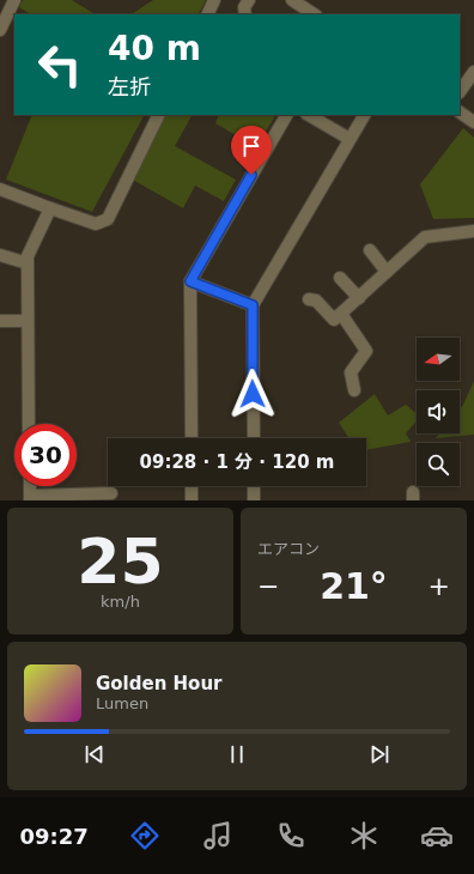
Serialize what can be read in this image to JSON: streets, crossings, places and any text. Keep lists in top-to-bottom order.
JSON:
{
  "north": "left",
  "page": {
    "turn": ["40 m", "左折"],
    "limit": "30",
    "trip": "09:28 · 1 分 · 120 m",
    "tile": [
      ["25", "km/h"],
      "エアコン"
    ],
    "heat": ["−", "21°", "+"],
    "song": ["Golden Hour", "Lumen"],
    "tabs": "09:27"
  }
}
